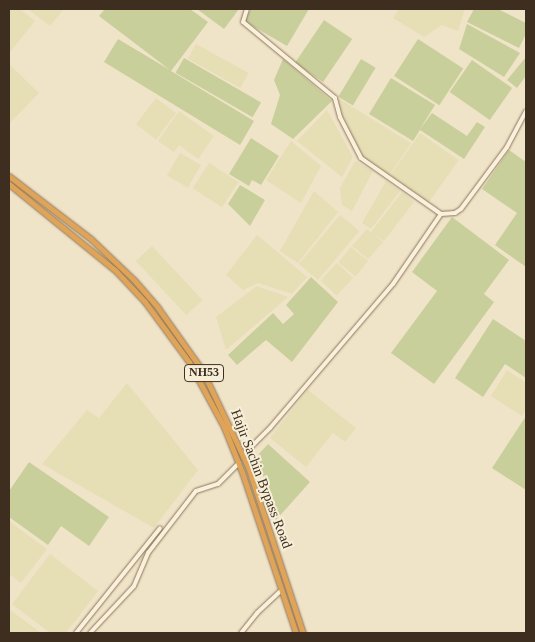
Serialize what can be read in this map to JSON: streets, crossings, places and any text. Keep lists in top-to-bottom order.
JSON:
{
  "streets": {
    "highway": ["NH53", "Hajir Sachin Bypass Road"]
  }
}
